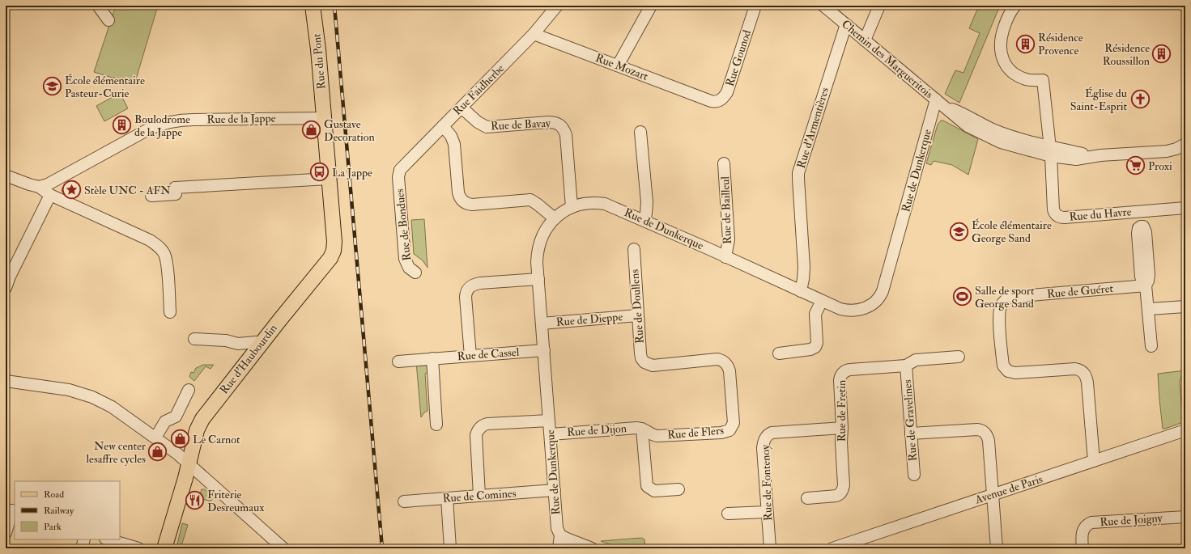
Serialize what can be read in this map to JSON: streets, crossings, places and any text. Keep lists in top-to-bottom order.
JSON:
{
  "streets": {
    "main road": ["Rue du Pont", "Rue d'Haubourdin"],
    "street": [
      "Rue Gounod",
      "Chemin des Margueritois",
      "Rue Mozart",
      "Rue Faidherbe",
      "Rue de la Jappe",
      "Rue de Bavay",
      "Rue d'Armentières",
      "Rue de Dunkerque",
      "Rue de Bailleul",
      "Rue du Havre",
      "Rue de Bondues",
      "Rue de Guéret",
      "Rue de Doullens",
      "Rue de Dieppe",
      "Rue de Cassel",
      "Rue de Fretin",
      "Rue de Gravelines",
      "Rue de Dijon",
      "Rue de Flers",
      "Rue de Fontenoy",
      "Avenue de Paris",
      "Rue de Comines",
      "Rue de Joigny"
    ]
  },
  "crossings": [
    ["Rue Gounod", "Rue Mozart"],
    ["Chemin des Margueritois", "Rue d'Armentières"],
    ["Chemin des Margueritois", "Rue de Dunkerque"],
    ["Chemin des Margueritois", "Rue du Havre"],
    ["Rue du Pont", "Rue de la Jappe"],
    ["Rue du Pont", "Rue d'Haubourdin"],
    ["Rue Mozart", "Rue Faidherbe"],
    ["Rue Faidherbe", "Rue de Bavay"],
    ["Rue Faidherbe", "Rue de Bondues"],
    ["Rue de la Jappe", "Rue d'Haubourdin"],
    ["Rue de Bavay", "Rue de Dunkerque"],
    ["Rue d'Armentières", "Rue de Dunkerque"],
    ["Rue de Dunkerque", "Rue de Bailleul"],
    ["Rue de Dunkerque", "Rue de Dieppe"],
    ["Rue de Dunkerque", "Rue de Cassel"],
    ["Rue de Dunkerque", "Rue de Dijon"],
    ["Rue de Dunkerque", "Rue de Comines"],
    ["Rue de Guéret", "Avenue de Paris"],
    ["Rue de Doullens", "Rue de Dieppe"],
    ["Rue de Doullens", "Rue de Flers"],
    ["Rue de Fretin", "Rue de Gravelines"],
    ["Rue de Fretin", "Rue de Fontenoy"],
    ["Rue de Dijon", "Rue de Flers"]
  ],
  "places": {
    "building": ["Résidence Provence", "Résidence Roussillon", "Boulodrome de la Jappe"],
    "school or university": ["École élémentaire Pasteur-Curie", "École élémentaire George Sand"],
    "church": ["Église du Saint-Esprit"],
    "shop": ["Gustave Decoration", "Le Carnot", "New center lesaffre cycles"],
    "supermarket": ["Proxi"],
    "bus stop": ["La Jappe"],
    "place": ["Stèle UNC - AFN"],
    "sports": ["Salle de sport George Sand"],
    "restaurant": ["Friterie Desreumaux"]
  },
  "legend": ["Road", "Railway", "Park"]
}
